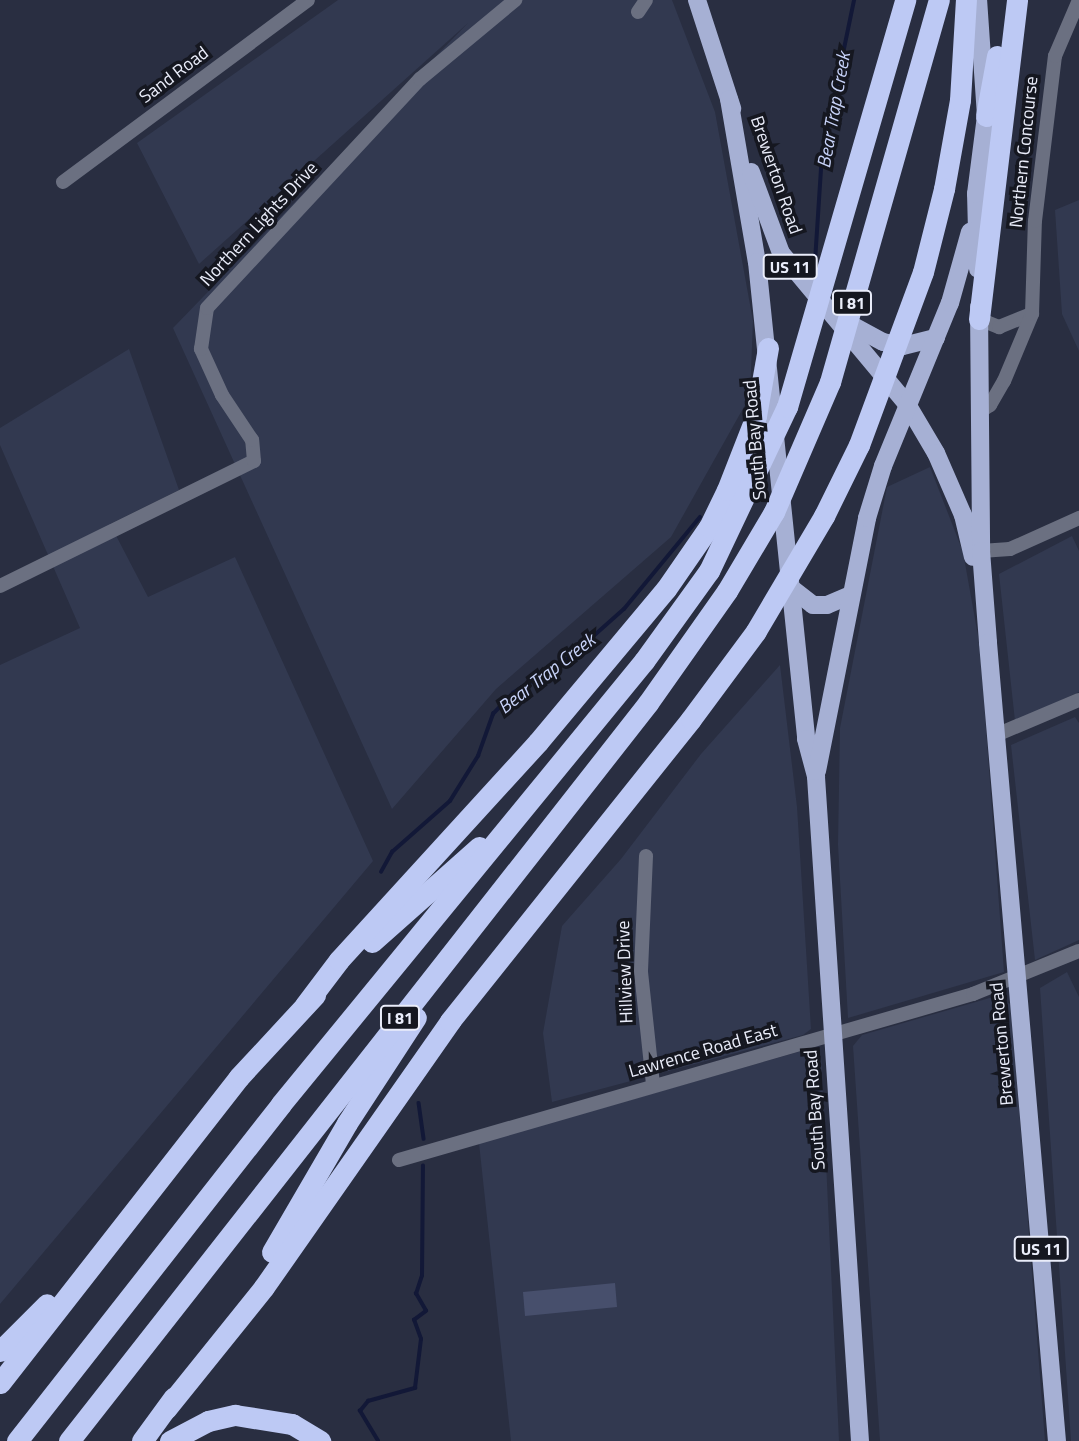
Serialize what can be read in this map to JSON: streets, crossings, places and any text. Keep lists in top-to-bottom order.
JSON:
{
  "streets": {
    "highway": ["I 81"],
    "main road": ["Brewerton Road", "US 11", "South Bay Road"],
    "street": [
      "Sand Road",
      "Northern Concourse",
      "Northern Lights Drive",
      "Hillview Drive",
      "Lawrence Road East"
    ]
  },
  "crossings": [
    ["Northern Concourse", "Brewerton Road"],
    ["Brewerton Road", "South Bay Road"],
    ["Brewerton Road", "Lawrence Road East"],
    ["South Bay Road", "Lawrence Road East"],
    ["Hillview Drive", "Lawrence Road East"]
  ],
  "water": ["Bear Trap Creek"]
}
